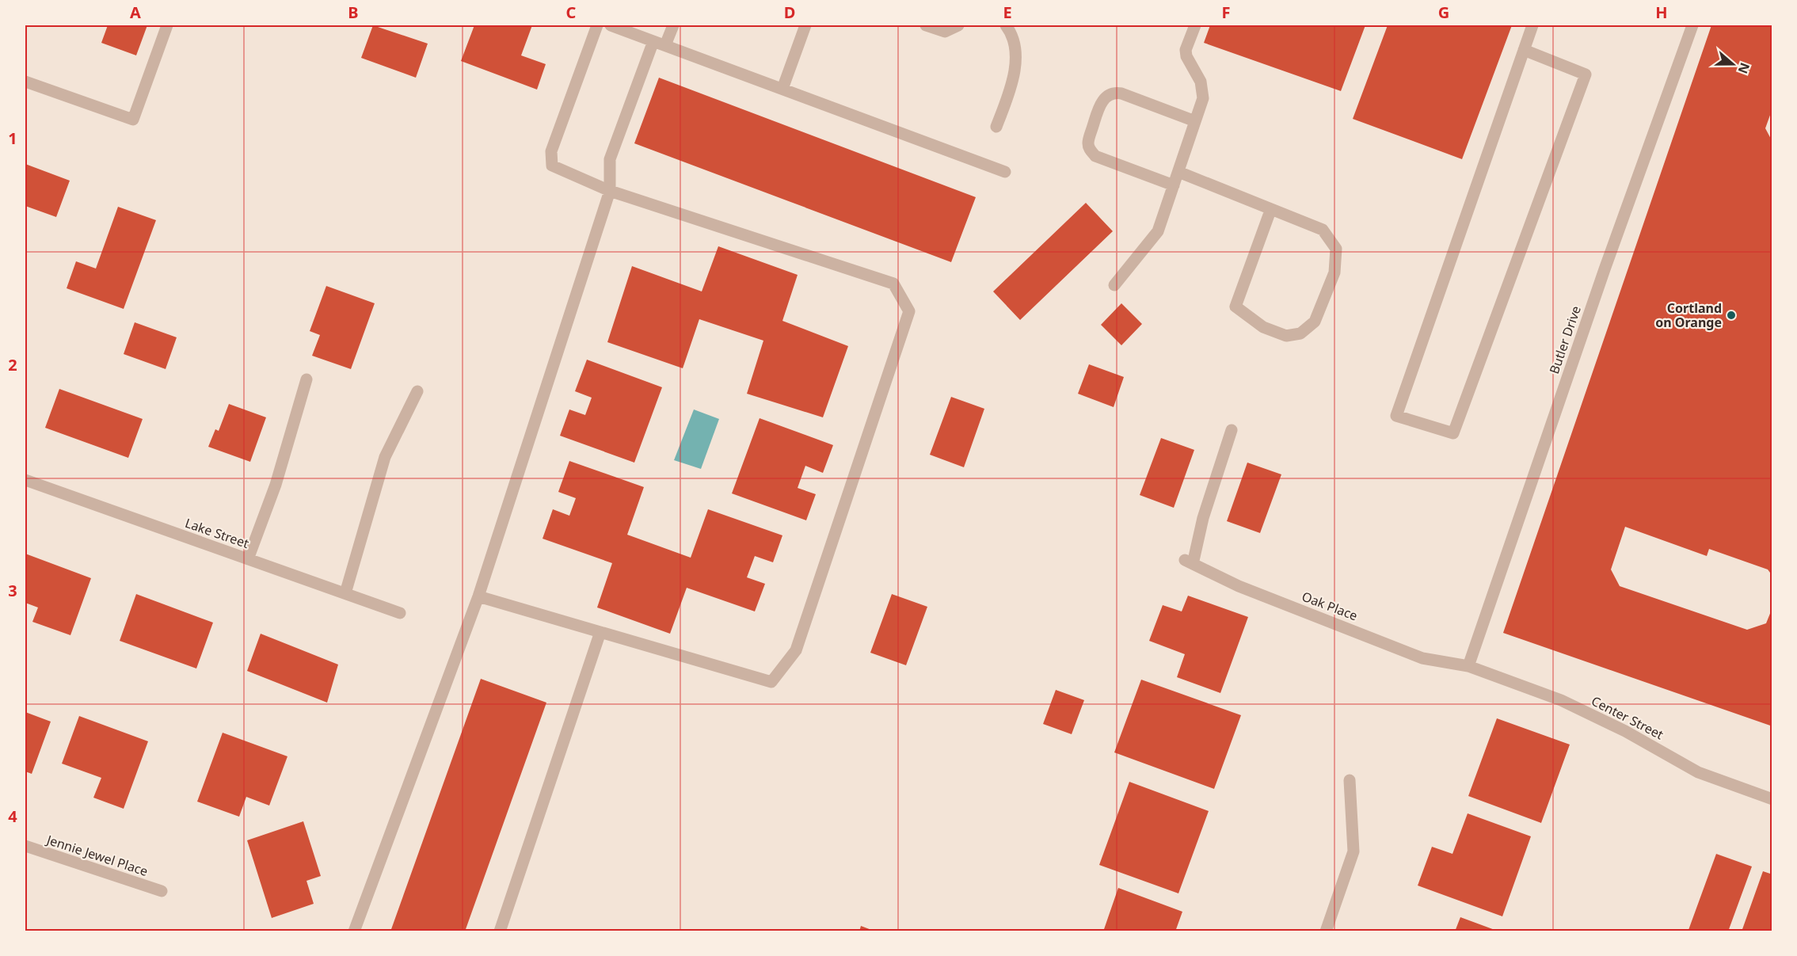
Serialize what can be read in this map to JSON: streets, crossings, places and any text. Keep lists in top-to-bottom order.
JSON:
{
  "streets": {
    "street": [
      "Butler Drive",
      "Lake Street",
      "Oak Place",
      "Center Street",
      "Jennie Jewel Place"
    ]
  },
  "crossings": [
    ["Butler Drive", "Oak Place"],
    ["Butler Drive", "Center Street"],
    ["Oak Place", "Center Street"]
  ],
  "places": ["Cortland on Orange"],
  "north": "right",
  "grid": {
    "columns": [
      "A",
      "B",
      "C",
      "D",
      "E",
      "F",
      "G",
      "H"
    ],
    "rows": [
      "1",
      "2",
      "3",
      "4"
    ]
  }
}
